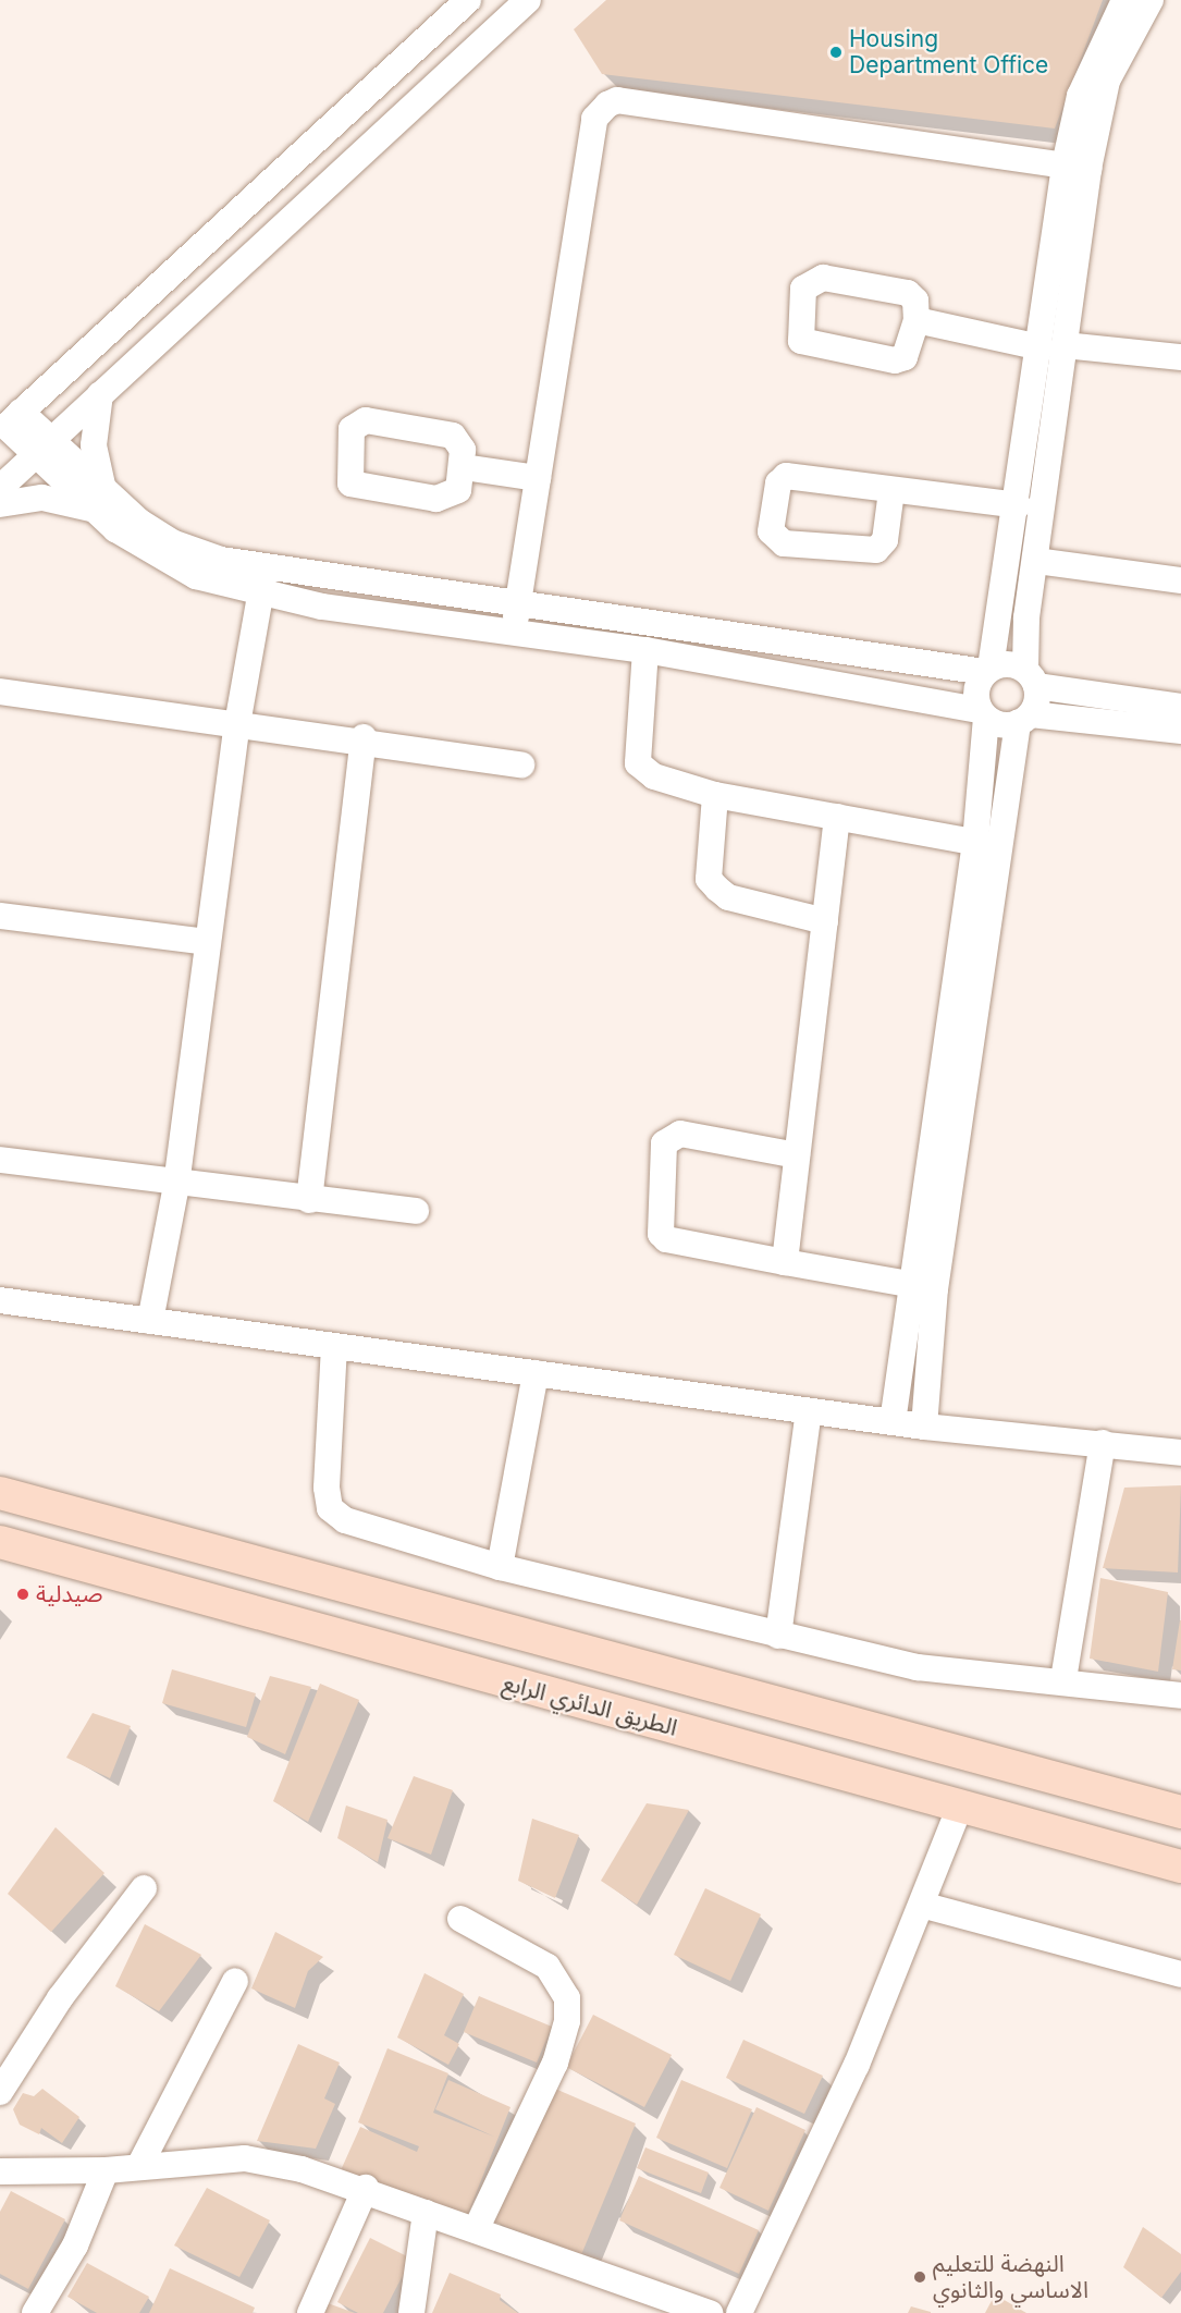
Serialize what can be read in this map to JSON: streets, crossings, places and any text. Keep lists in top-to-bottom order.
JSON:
{
  "streets": {
    "main road": ["الطريق الدائري الرابع"]
  },
  "places": ["Housing Department Office", "صيدلية", "النهضة للتعليم الاساسي والثانوي"]
}
